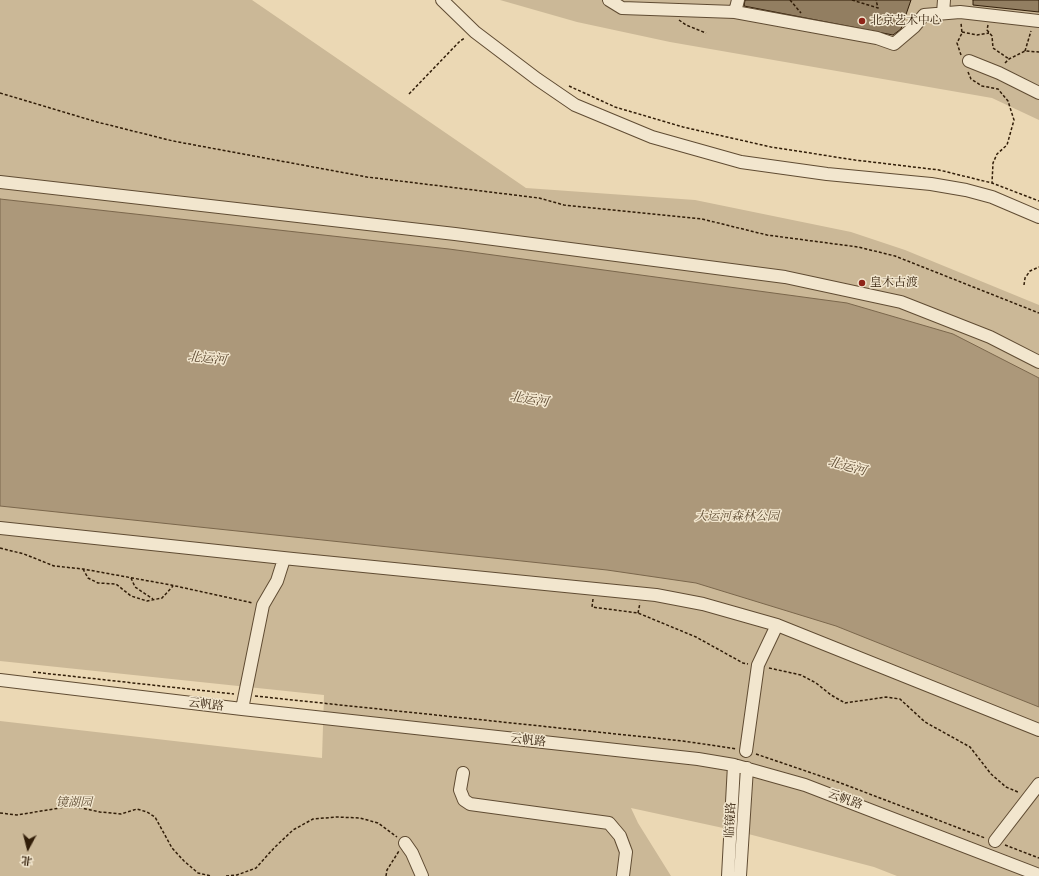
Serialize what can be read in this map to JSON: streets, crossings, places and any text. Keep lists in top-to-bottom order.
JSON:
{
  "streets": {
    "street": ["云帆路", "临镜路"]
  },
  "crossings": [
    ["云帆路", "临镜路"]
  ],
  "water": ["北运河"],
  "parks": ["大运河森林公园", "镜湖园"],
  "places": ["北京艺术中心", "皇木古渡"],
  "north": "bottom"
}
